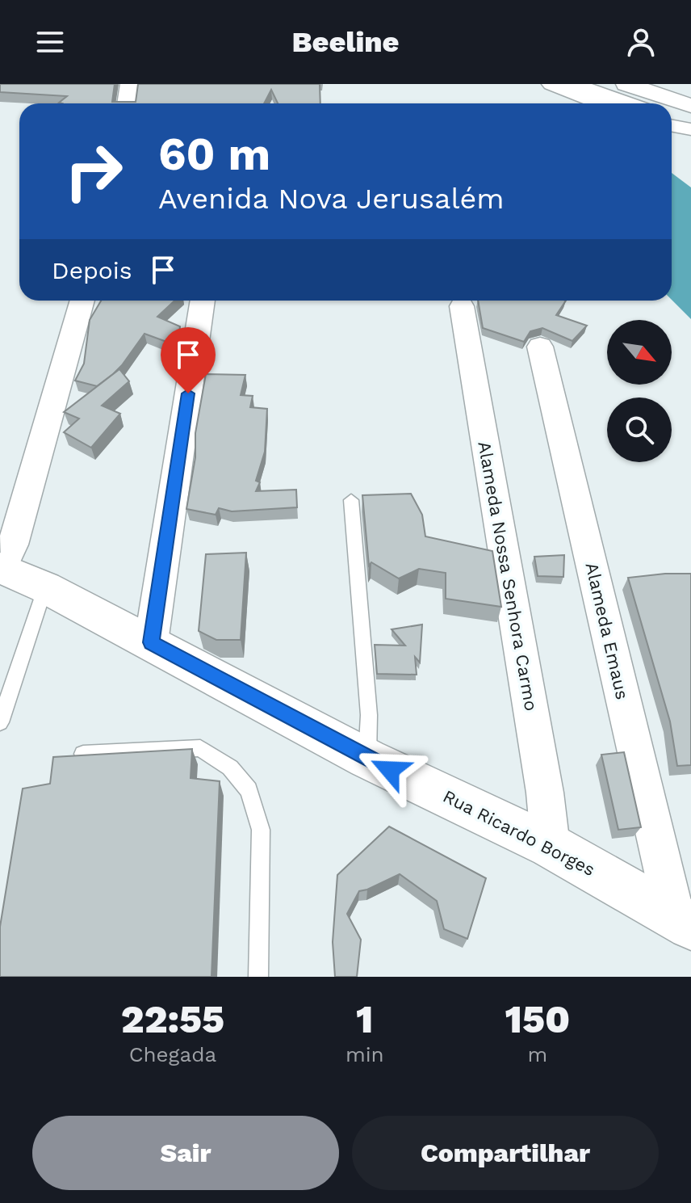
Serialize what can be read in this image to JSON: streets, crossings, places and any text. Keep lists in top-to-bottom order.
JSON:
{
  "streets": {
    "street": ["Alameda Nossa Senhora Carmo", "Alameda Emaus", "Rua Ricardo Borges"]
  },
  "crossings": [
    ["Alameda Nossa Senhora Carmo", "Rua Ricardo Borges"],
    ["Alameda Emaus", "Rua Ricardo Borges"]
  ],
  "north": "bottom right",
  "page": {
    "header": "Beeline",
    "turn": ["60 m", "Avenida Nova Jerusalém"],
    "then": "Depois",
    "eta": [
      "22:55",
      "Chegada",
      "1",
      "min",
      "150",
      "m"
    ],
    "buttons": ["Sair", "Compartilhar"]
  }
}
